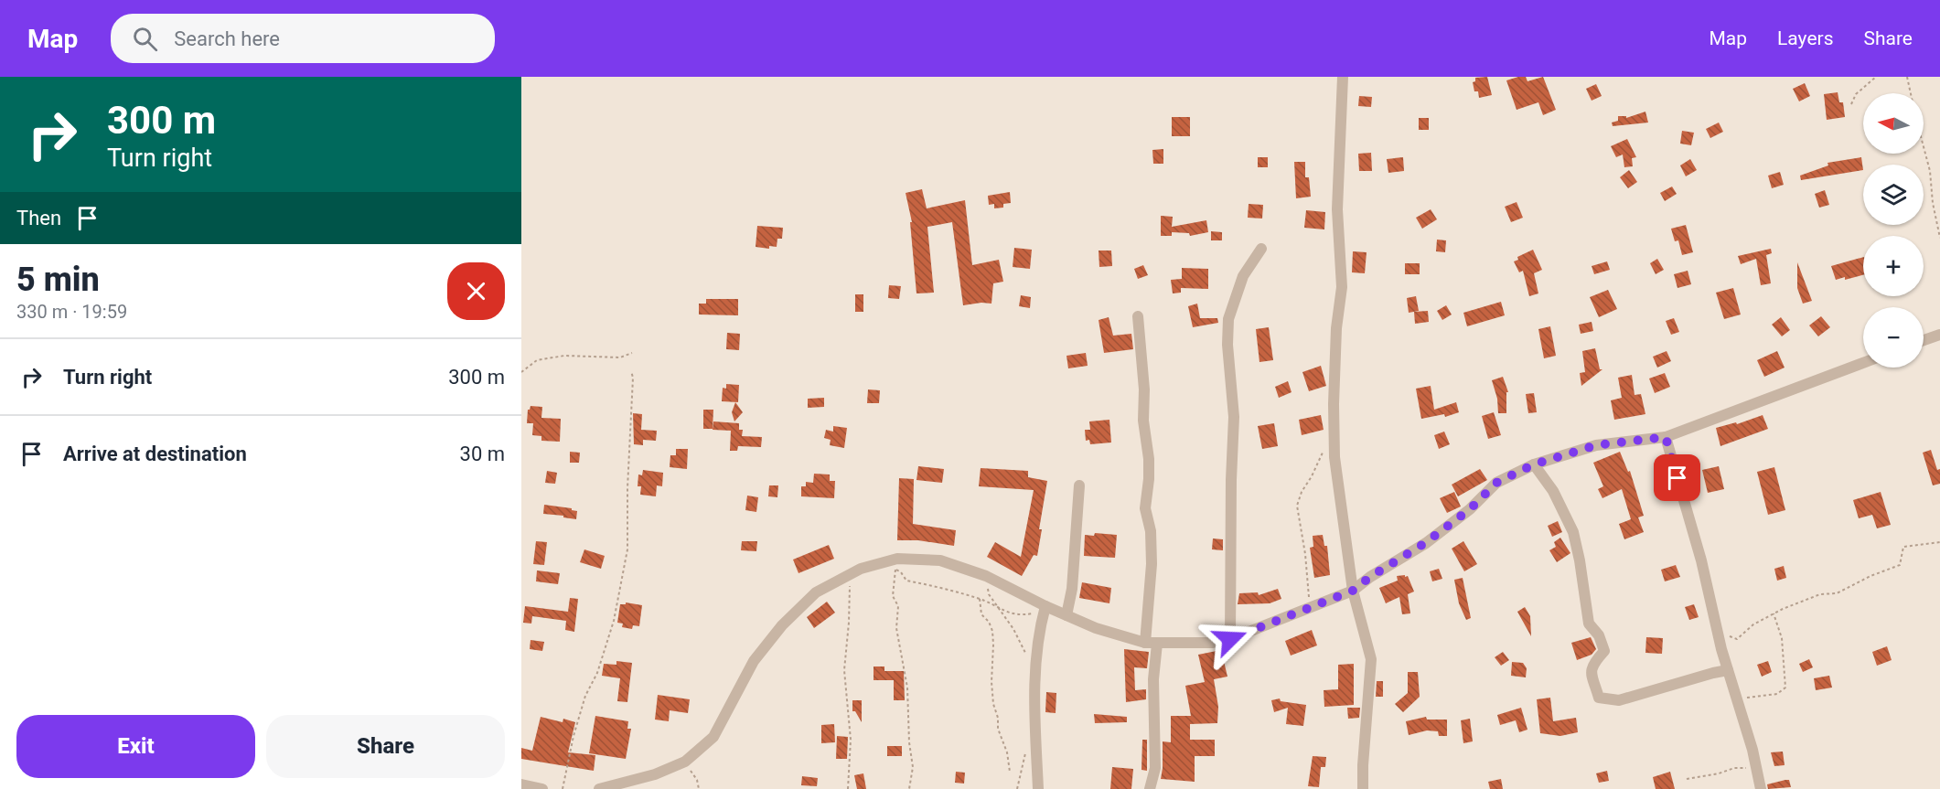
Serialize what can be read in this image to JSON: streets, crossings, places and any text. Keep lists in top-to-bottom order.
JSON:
{
  "north": "left",
  "page": {
    "header": "Map",
    "search": "Search here",
    "nav": ["Map", "Layers", "Share"],
    "turn": ["300 m", "Turn right"],
    "map_buttons": ["+", "−"],
    "then": "Then",
    "heading": ["5 min", "330 m · 19:59"],
    "list": [
      {
        "name": "Turn right",
        "value": "300 m"
      },
      {
        "name": "Arrive at destination",
        "value": "30 m"
      }
    ],
    "buttons": ["Exit", "Share"]
  }
}
